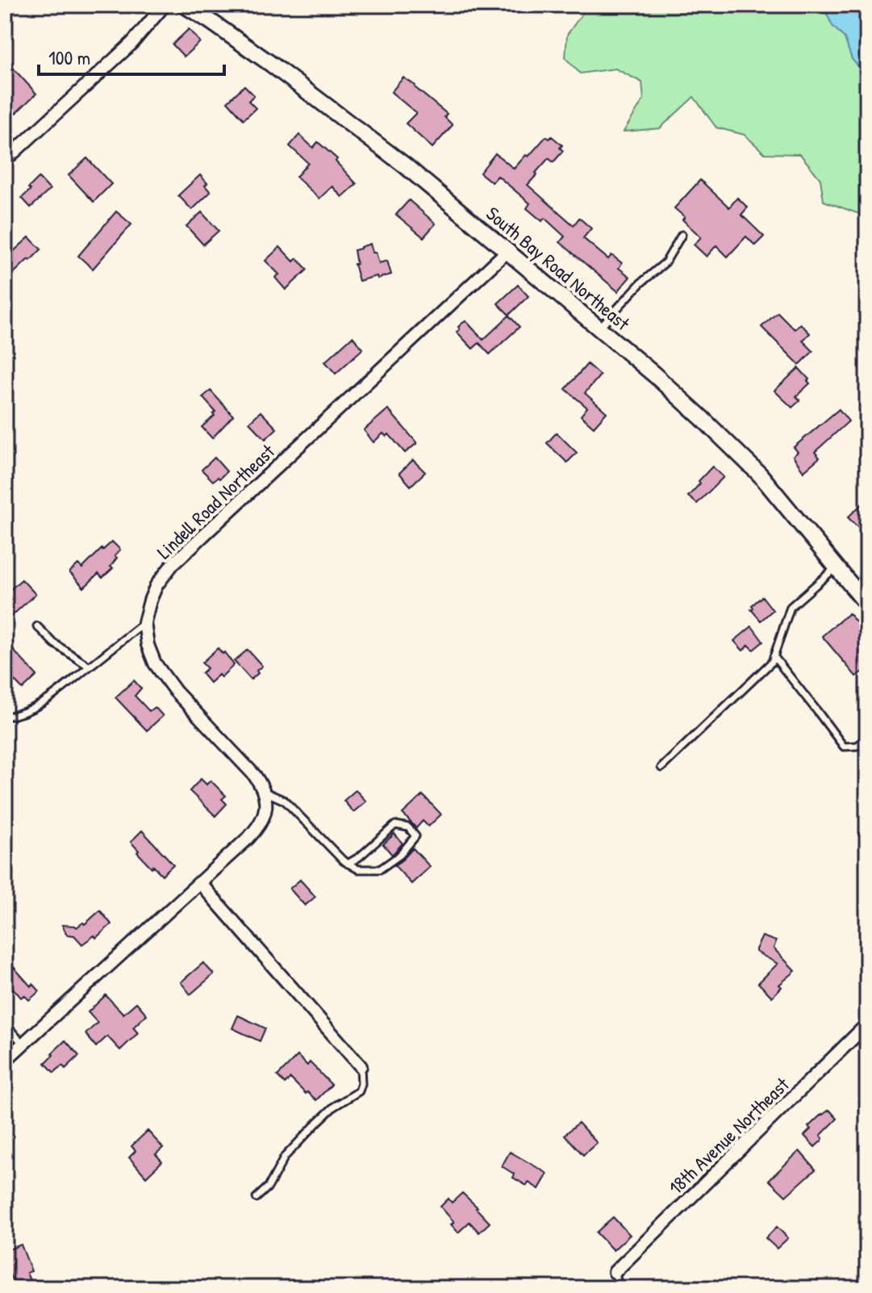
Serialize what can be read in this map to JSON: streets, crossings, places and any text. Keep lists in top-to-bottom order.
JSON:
{
  "streets": {
    "street": ["South Bay Road Northeast", "Lindell Road Northeast", "18th Avenue Northeast"]
  },
  "crossings": [
    ["South Bay Road Northeast", "Lindell Road Northeast"]
  ],
  "scale_bar": "100 m"
}
